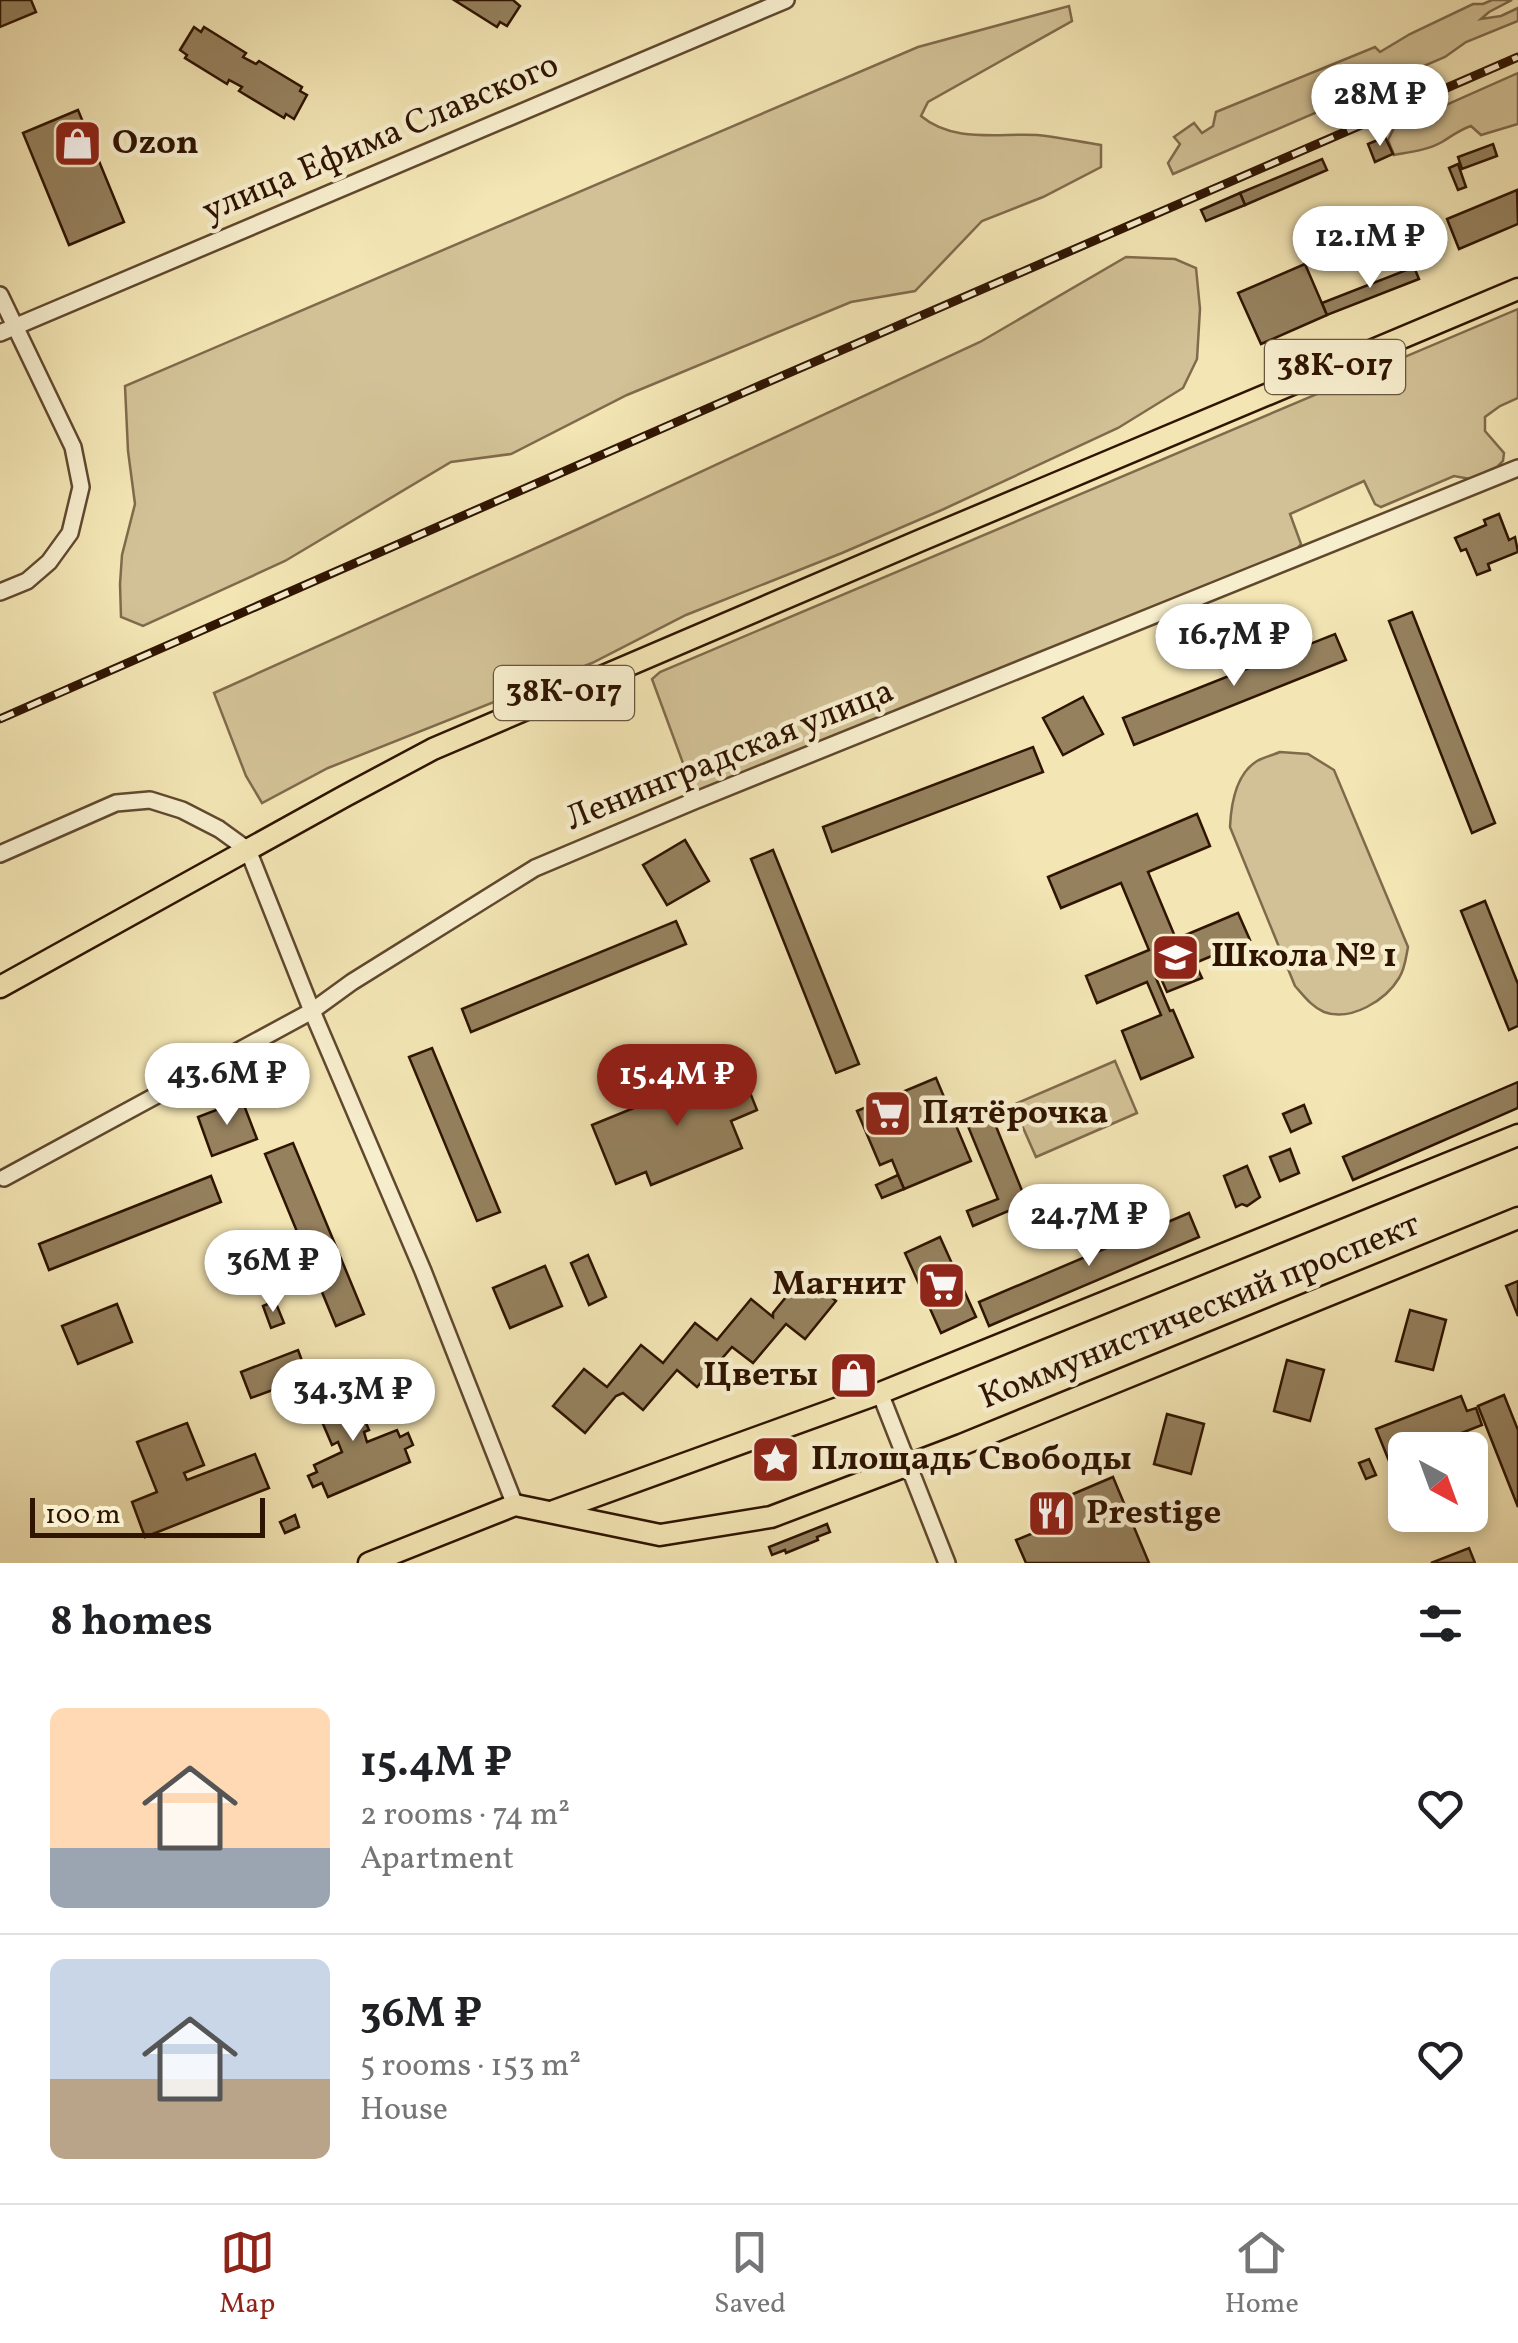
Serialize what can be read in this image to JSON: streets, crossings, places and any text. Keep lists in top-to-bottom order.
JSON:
{
  "streets": {
    "main road": ["38К-017", "Коммунистический проспект"],
    "street": ["улица Ефима Славского", "Ленинградская улица"]
  },
  "places": {
    "shop": ["Ozon", "Цветы"],
    "school or university": ["Школа № 1"],
    "supermarket": ["Пятёрочка", "Магнит"],
    "place": ["Площадь Свободы"],
    "restaurant": ["Prestige"]
  },
  "scale_bar": "100 m",
  "north": "bottom right",
  "page": {
    "price": [
      "28M ₽",
      "12.1M ₽",
      "16.7M ₽",
      "43.6M ₽",
      "15.4M ₽",
      "24.7M ₽",
      "36M ₽",
      "34.3M ₽"
    ],
    "scale": "100 m",
    "heading": "8 homes",
    "list": [
      {
        "name": "15.4M ₽",
        "note": "2 rooms · 74 m² · Apartment"
      },
      {
        "name": "36M ₽",
        "note": "5 rooms · 153 m² · House"
      }
    ],
    "tabs": ["Map", "Saved", "Home"]
  }
}
